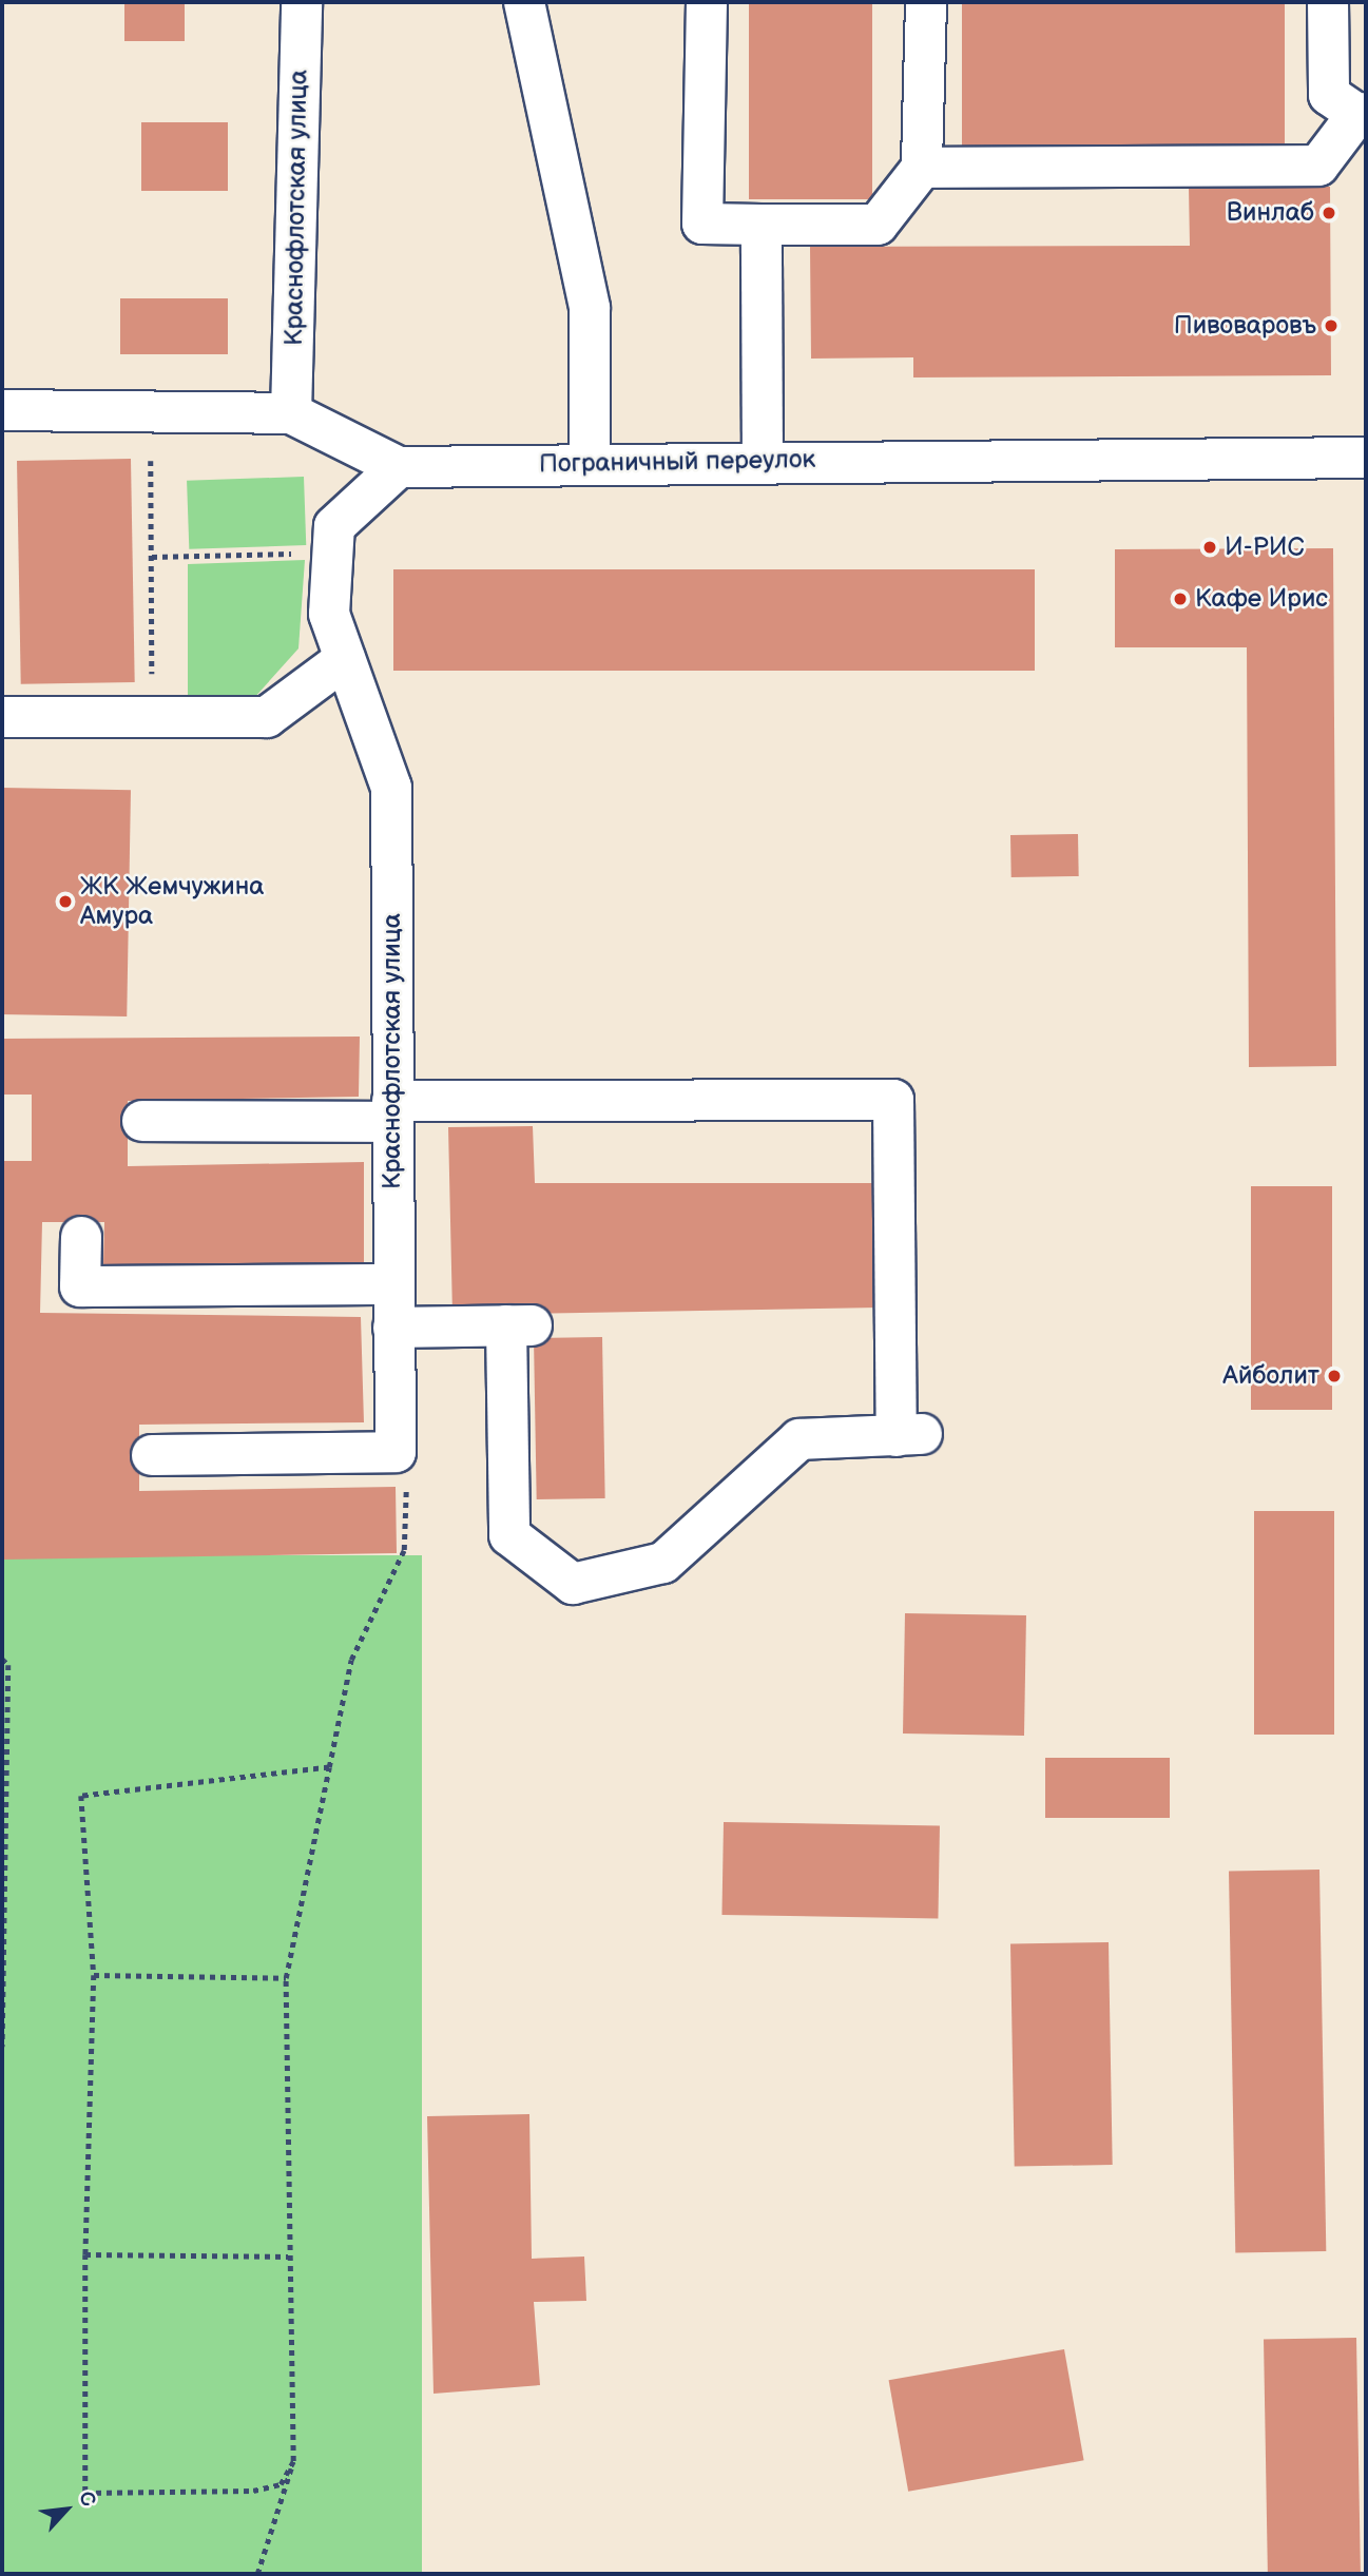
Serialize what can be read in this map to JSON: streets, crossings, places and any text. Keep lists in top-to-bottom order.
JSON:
{
  "streets": {
    "street": ["Краснофлотская улица", "Пограничный переулок"]
  },
  "crossings": [
    ["Краснофлотская улица", "Пограничный переулок"]
  ],
  "places": [
    "Винлаб",
    "Пивоваровъ",
    "И-РИС",
    "Кафе Ирис",
    "ЖК Жемчужина Амура",
    "Айболит"
  ],
  "north": "top right"
}
